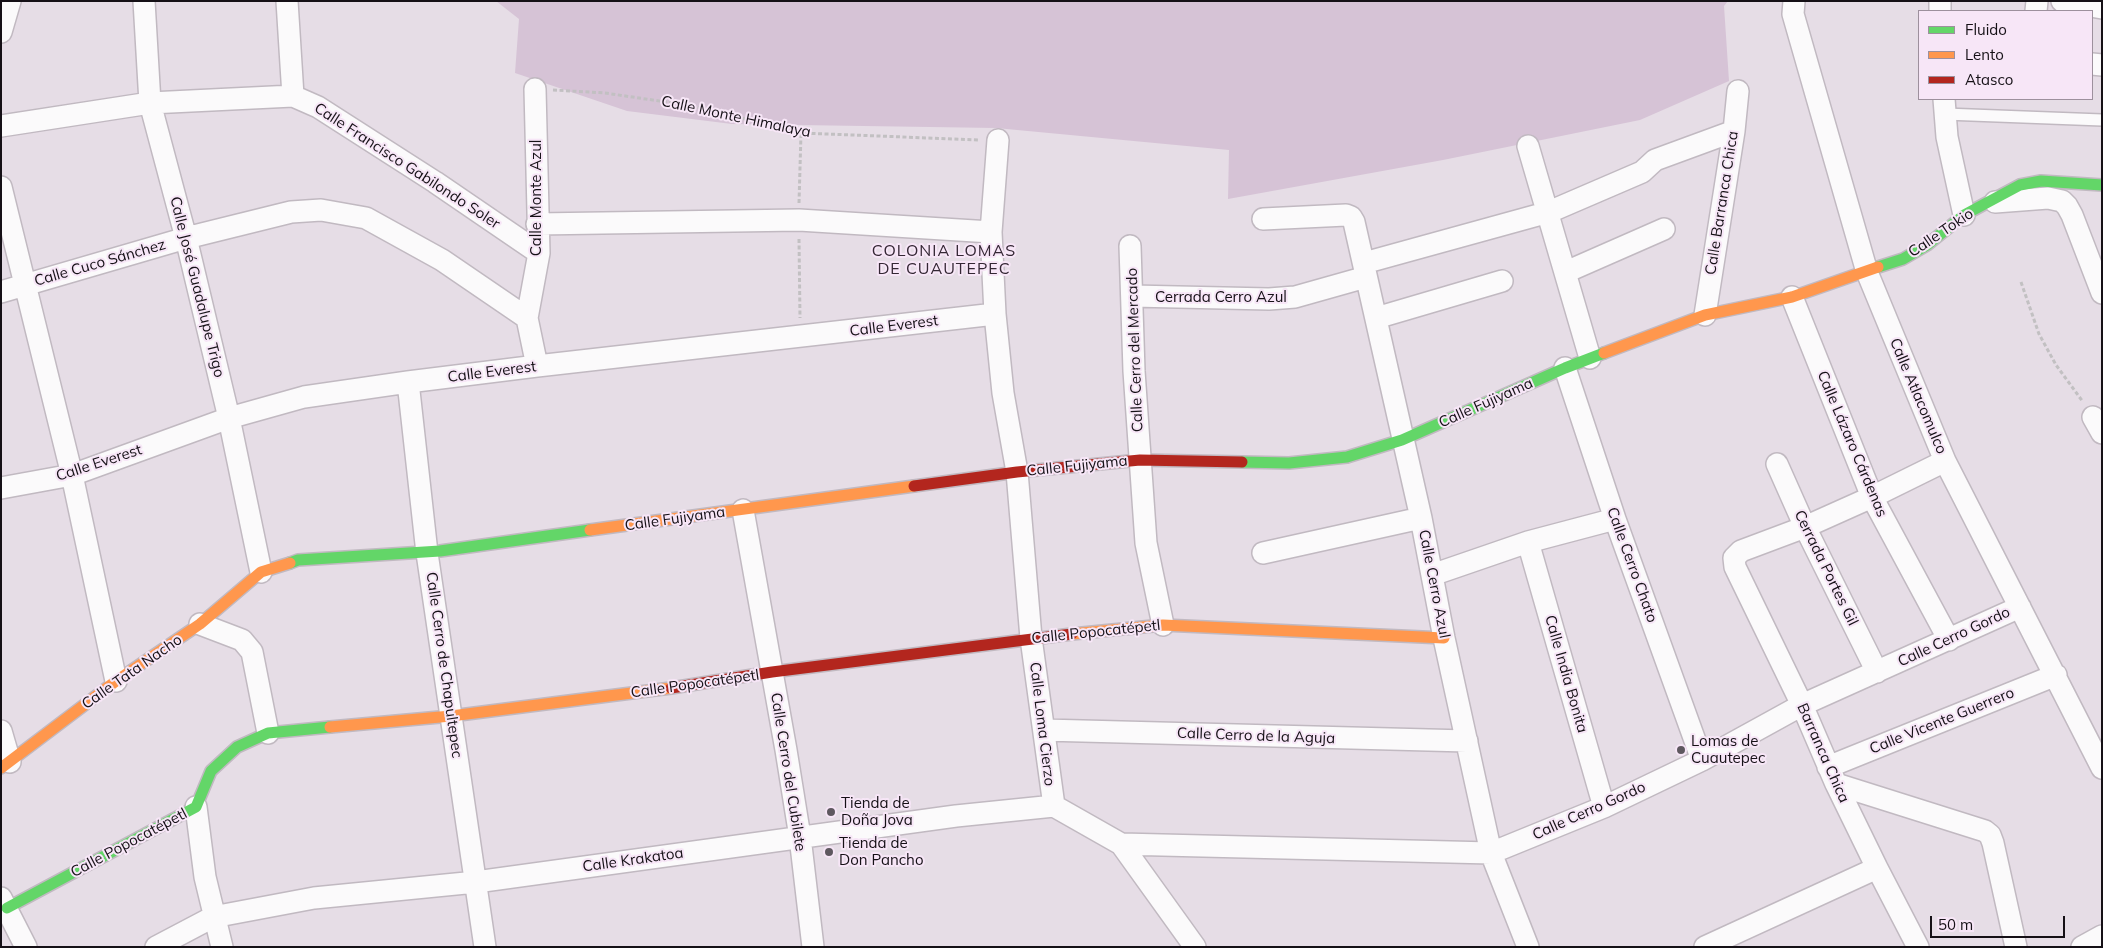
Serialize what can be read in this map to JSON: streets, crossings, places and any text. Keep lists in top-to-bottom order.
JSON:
{
  "streets": {
    "street": [
      "Calle Francisco Gabilondo Soler",
      "Calle Monte Azul",
      "Calle Barranca Chica",
      "Calle Tokio",
      "Calle Cuco Sánchez",
      "Calle José Guadalupe Trigo",
      "Cerrada Cerro Azul",
      "Calle Everest",
      "Calle Cerro del Mercado",
      "Calle Atlacomulco",
      "Calle Fujiyama",
      "Calle Lázaro Cárdenas",
      "Calle Cerro Chato",
      "Cerrada Portes Gil",
      "Calle Cerro Azul",
      "Calle Popocatépetl",
      "Calle Cerro Gordo",
      "Calle Cerro de Chapultepec",
      "Calle Tata Nacho",
      "Calle India Bonita",
      "Calle Vicente Guerrero",
      "Calle Loma Cierzo",
      "Calle Cerro de la Aguja",
      "Barranca Chica",
      "Calle Cerro del Cubilete",
      "Calle Krakatoa"
    ],
    "path": ["Calle Monte Himalaya"]
  },
  "crossings": [
    ["Calle Monte Himalaya", "Calle Monte Azul"],
    ["Calle Monte Himalaya", "Calle Loma Cierzo"],
    ["Calle Francisco Gabilondo Soler", "Calle Monte Azul"],
    ["Calle Francisco Gabilondo Soler", "Calle José Guadalupe Trigo"],
    ["Calle Monte Azul", "Calle Cuco Sánchez"],
    ["Calle Monte Azul", "Calle Everest"],
    ["Calle Barranca Chica", "Cerrada Cerro Azul"],
    ["Calle Barranca Chica", "Calle Fujiyama"],
    ["Calle Tokio", "Calle Atlacomulco"],
    ["Calle Tokio", "Calle Fujiyama"],
    ["Calle Cuco Sánchez", "Calle José Guadalupe Trigo"],
    ["Calle José Guadalupe Trigo", "Calle Everest"],
    ["Calle José Guadalupe Trigo", "Calle Fujiyama"],
    ["Calle José Guadalupe Trigo", "Calle Tata Nacho"],
    ["Cerrada Cerro Azul", "Calle Cerro del Mercado"],
    ["Cerrada Cerro Azul", "Calle Cerro Azul"],
    ["Calle Everest", "Calle Cerro de Chapultepec"],
    ["Calle Everest", "Calle Loma Cierzo"],
    ["Calle Cerro del Mercado", "Calle Fujiyama"],
    ["Calle Cerro del Mercado", "Calle Popocatépetl"],
    ["Calle Atlacomulco", "Calle Fujiyama"],
    ["Calle Atlacomulco", "Calle Cerro Gordo"],
    ["Calle Atlacomulco", "Calle Vicente Guerrero"],
    ["Calle Fujiyama", "Calle Lázaro Cárdenas"],
    ["Calle Fujiyama", "Calle Cerro Chato"],
    ["Calle Fujiyama", "Calle Cerro Azul"],
    ["Calle Fujiyama", "Calle Cerro de Chapultepec"],
    ["Calle Fujiyama", "Calle Tata Nacho"],
    ["Calle Fujiyama", "Calle Loma Cierzo"],
    ["Calle Fujiyama", "Calle Cerro del Cubilete"],
    ["Calle Lázaro Cárdenas", "Calle Cerro Gordo"],
    ["Calle Cerro Chato", "Calle Cerro Gordo"],
    ["Cerrada Portes Gil", "Calle Cerro Gordo"],
    ["Cerrada Portes Gil", "Barranca Chica"],
    ["Calle Cerro Azul", "Calle Popocatépetl"],
    ["Calle Cerro Azul", "Calle Cerro Gordo"],
    ["Calle Cerro Azul", "Calle Cerro de la Aguja"],
    ["Calle Popocatépetl", "Calle Cerro de Chapultepec"],
    ["Calle Popocatépetl", "Calle Loma Cierzo"],
    ["Calle Popocatépetl", "Calle Cerro del Cubilete"],
    ["Calle Cerro Gordo", "Calle India Bonita"],
    ["Calle Cerro Gordo", "Calle Loma Cierzo"],
    ["Calle Cerro Gordo", "Barranca Chica"],
    ["Calle Cerro de Chapultepec", "Calle Krakatoa"],
    ["Calle Vicente Guerrero", "Barranca Chica"],
    ["Calle Loma Cierzo", "Calle Cerro de la Aguja"],
    ["Calle Loma Cierzo", "Calle Krakatoa"],
    ["Calle Cerro del Cubilete", "Calle Krakatoa"]
  ],
  "districts": ["COLONIA LOMAS DE CUAUTEPEC"],
  "places": ["Lomas de Cuautepec", "Tienda de Doña Jova", "Tienda de Don Pancho"],
  "legend": ["Fluido", "Lento", "Atasco"],
  "scale_bar": "50 m"
}
